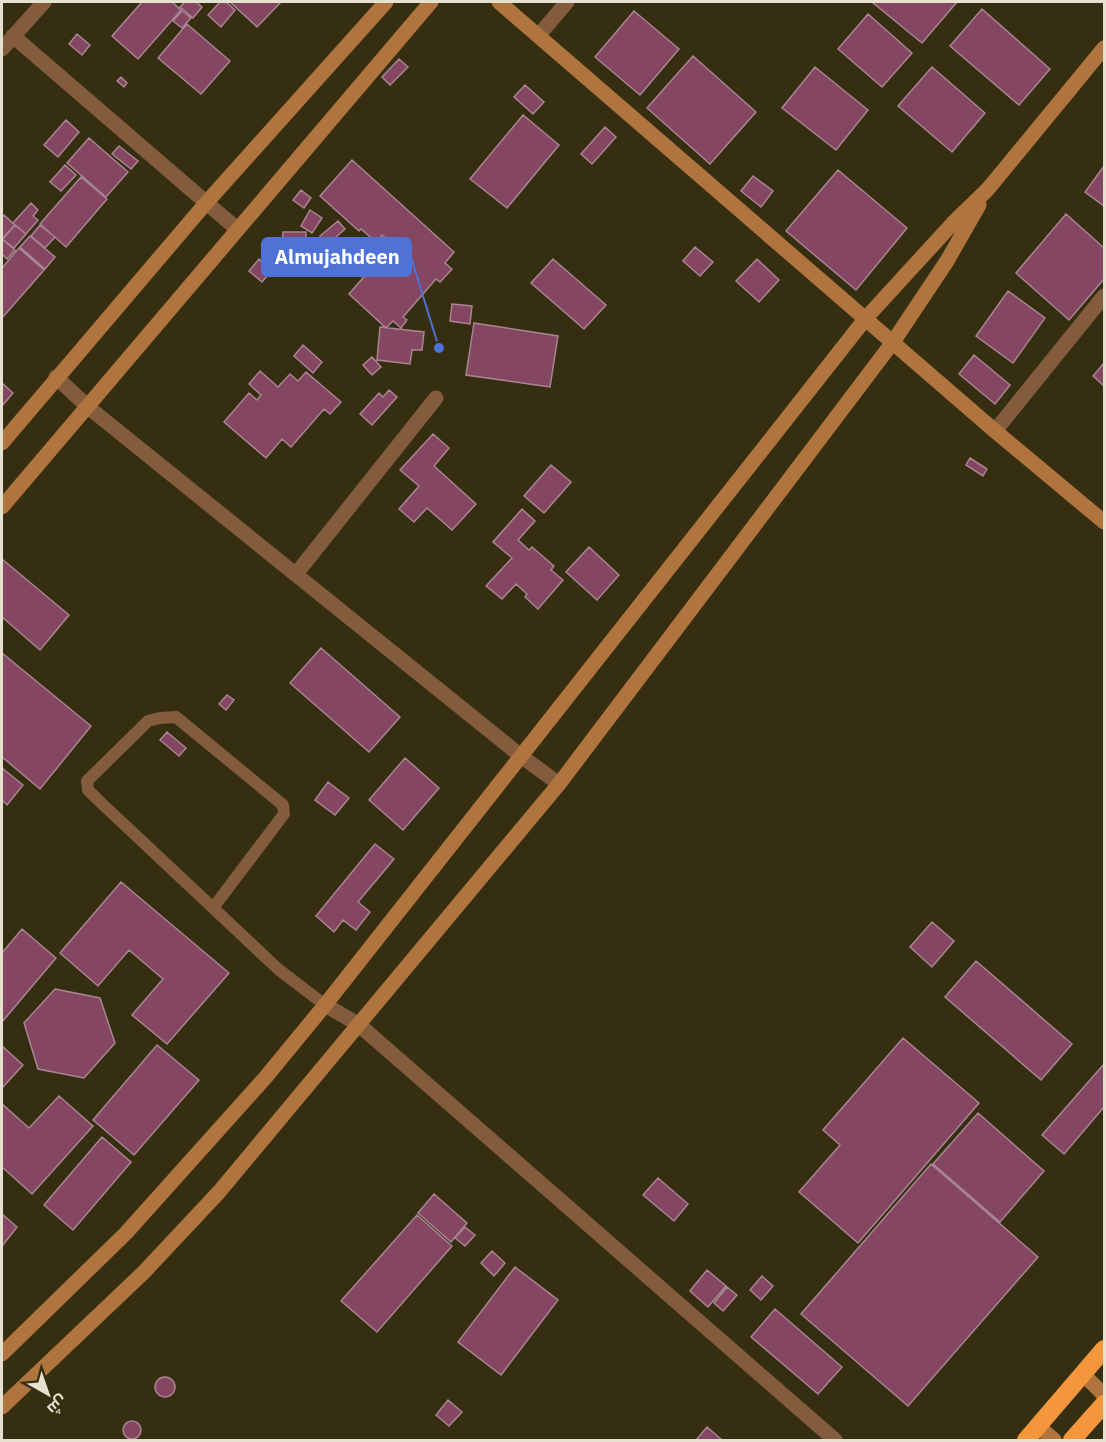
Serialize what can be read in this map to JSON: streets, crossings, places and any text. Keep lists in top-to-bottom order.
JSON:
{
  "places": ["Almujahdeen"],
  "north": "bottom right"
}
